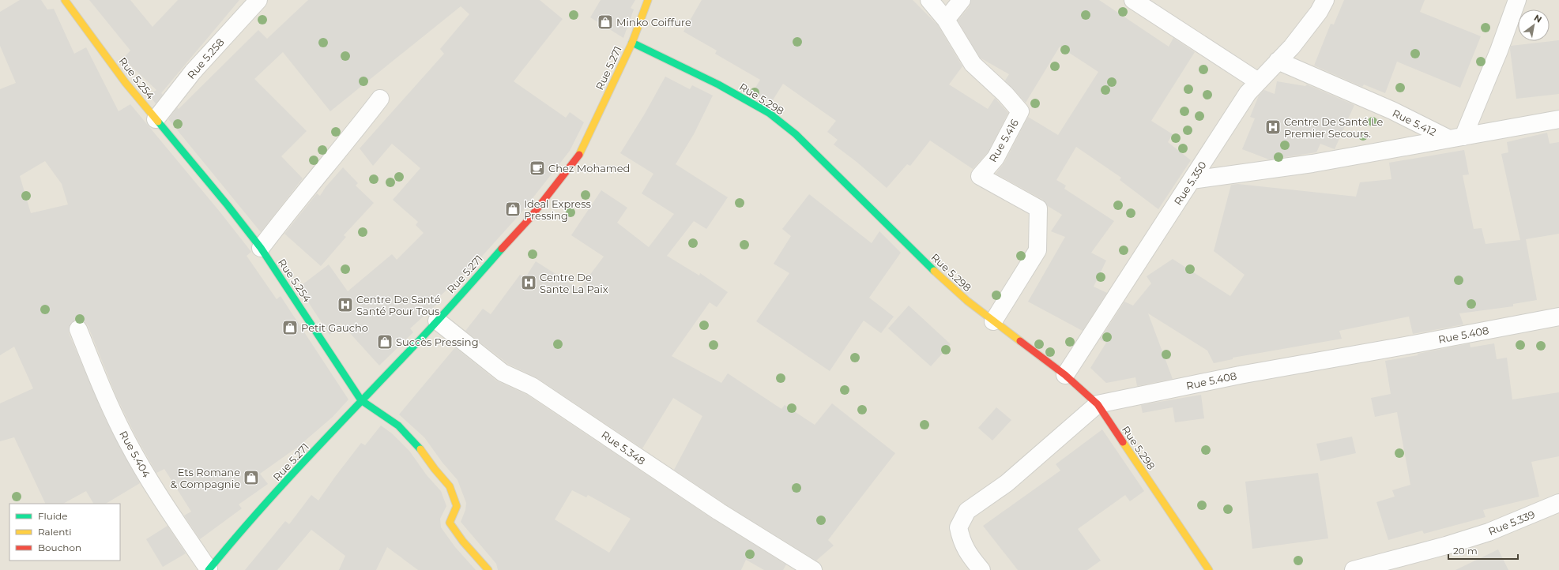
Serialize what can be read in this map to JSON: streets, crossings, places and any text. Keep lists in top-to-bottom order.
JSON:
{
  "streets": {
    "street": [
      "Rue 5.258",
      "Rue 5.271",
      "Rue 5.254",
      "Rue 5.298",
      "Rue 5.412",
      "Rue 5.416",
      "Rue 5.350",
      "Rue 5.408",
      "Rue 5.348",
      "Rue 5.404",
      "Rue 5.339"
    ]
  },
  "crossings": [
    ["Rue 5.258", "Rue 5.254"],
    ["Rue 5.271", "Rue 5.254"],
    ["Rue 5.271", "Rue 5.298"],
    ["Rue 5.271", "Rue 5.348"],
    ["Rue 5.271", "Rue 5.404"],
    ["Rue 5.298", "Rue 5.416"],
    ["Rue 5.298", "Rue 5.350"],
    ["Rue 5.298", "Rue 5.408"],
    ["Rue 5.412", "Rue 5.350"]
  ],
  "places": {
    "shop": [
      "Minko Coiffure",
      "Ideal Express Pressing",
      "Petit Gaucho",
      "Succès Pressing",
      "Ets Romane & Compagnie"
    ],
    "hospital": ["Centre De Santé Le Premier Secours.", "Centre De Sante La Paix", "Centre De Santé Santé Pour Tous"],
    "cafe": ["Chez Mohamed"]
  },
  "legend": ["Fluide", "Ralenti", "Bouchon"],
  "scale_bar": "20 m",
  "north": "top right"
}
